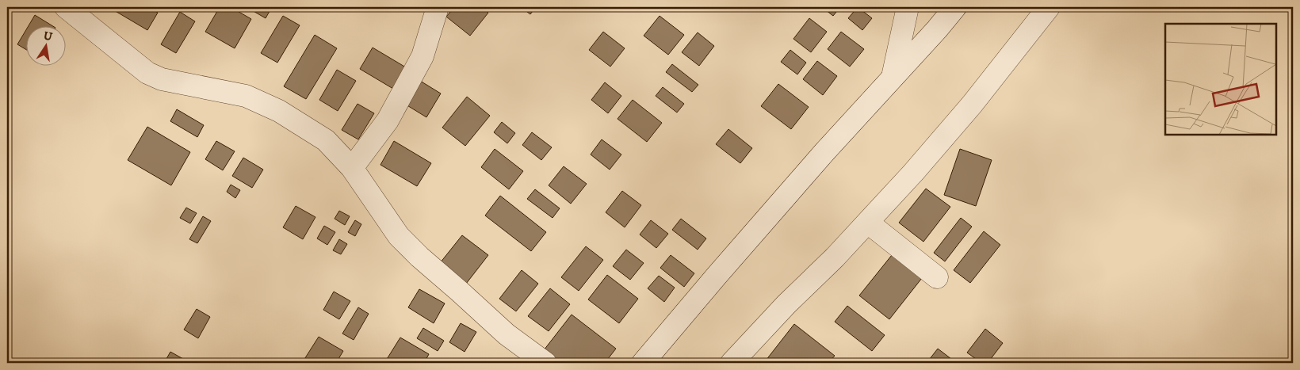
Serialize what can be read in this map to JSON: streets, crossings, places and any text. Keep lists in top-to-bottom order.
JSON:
{
  "north": "top"
}
